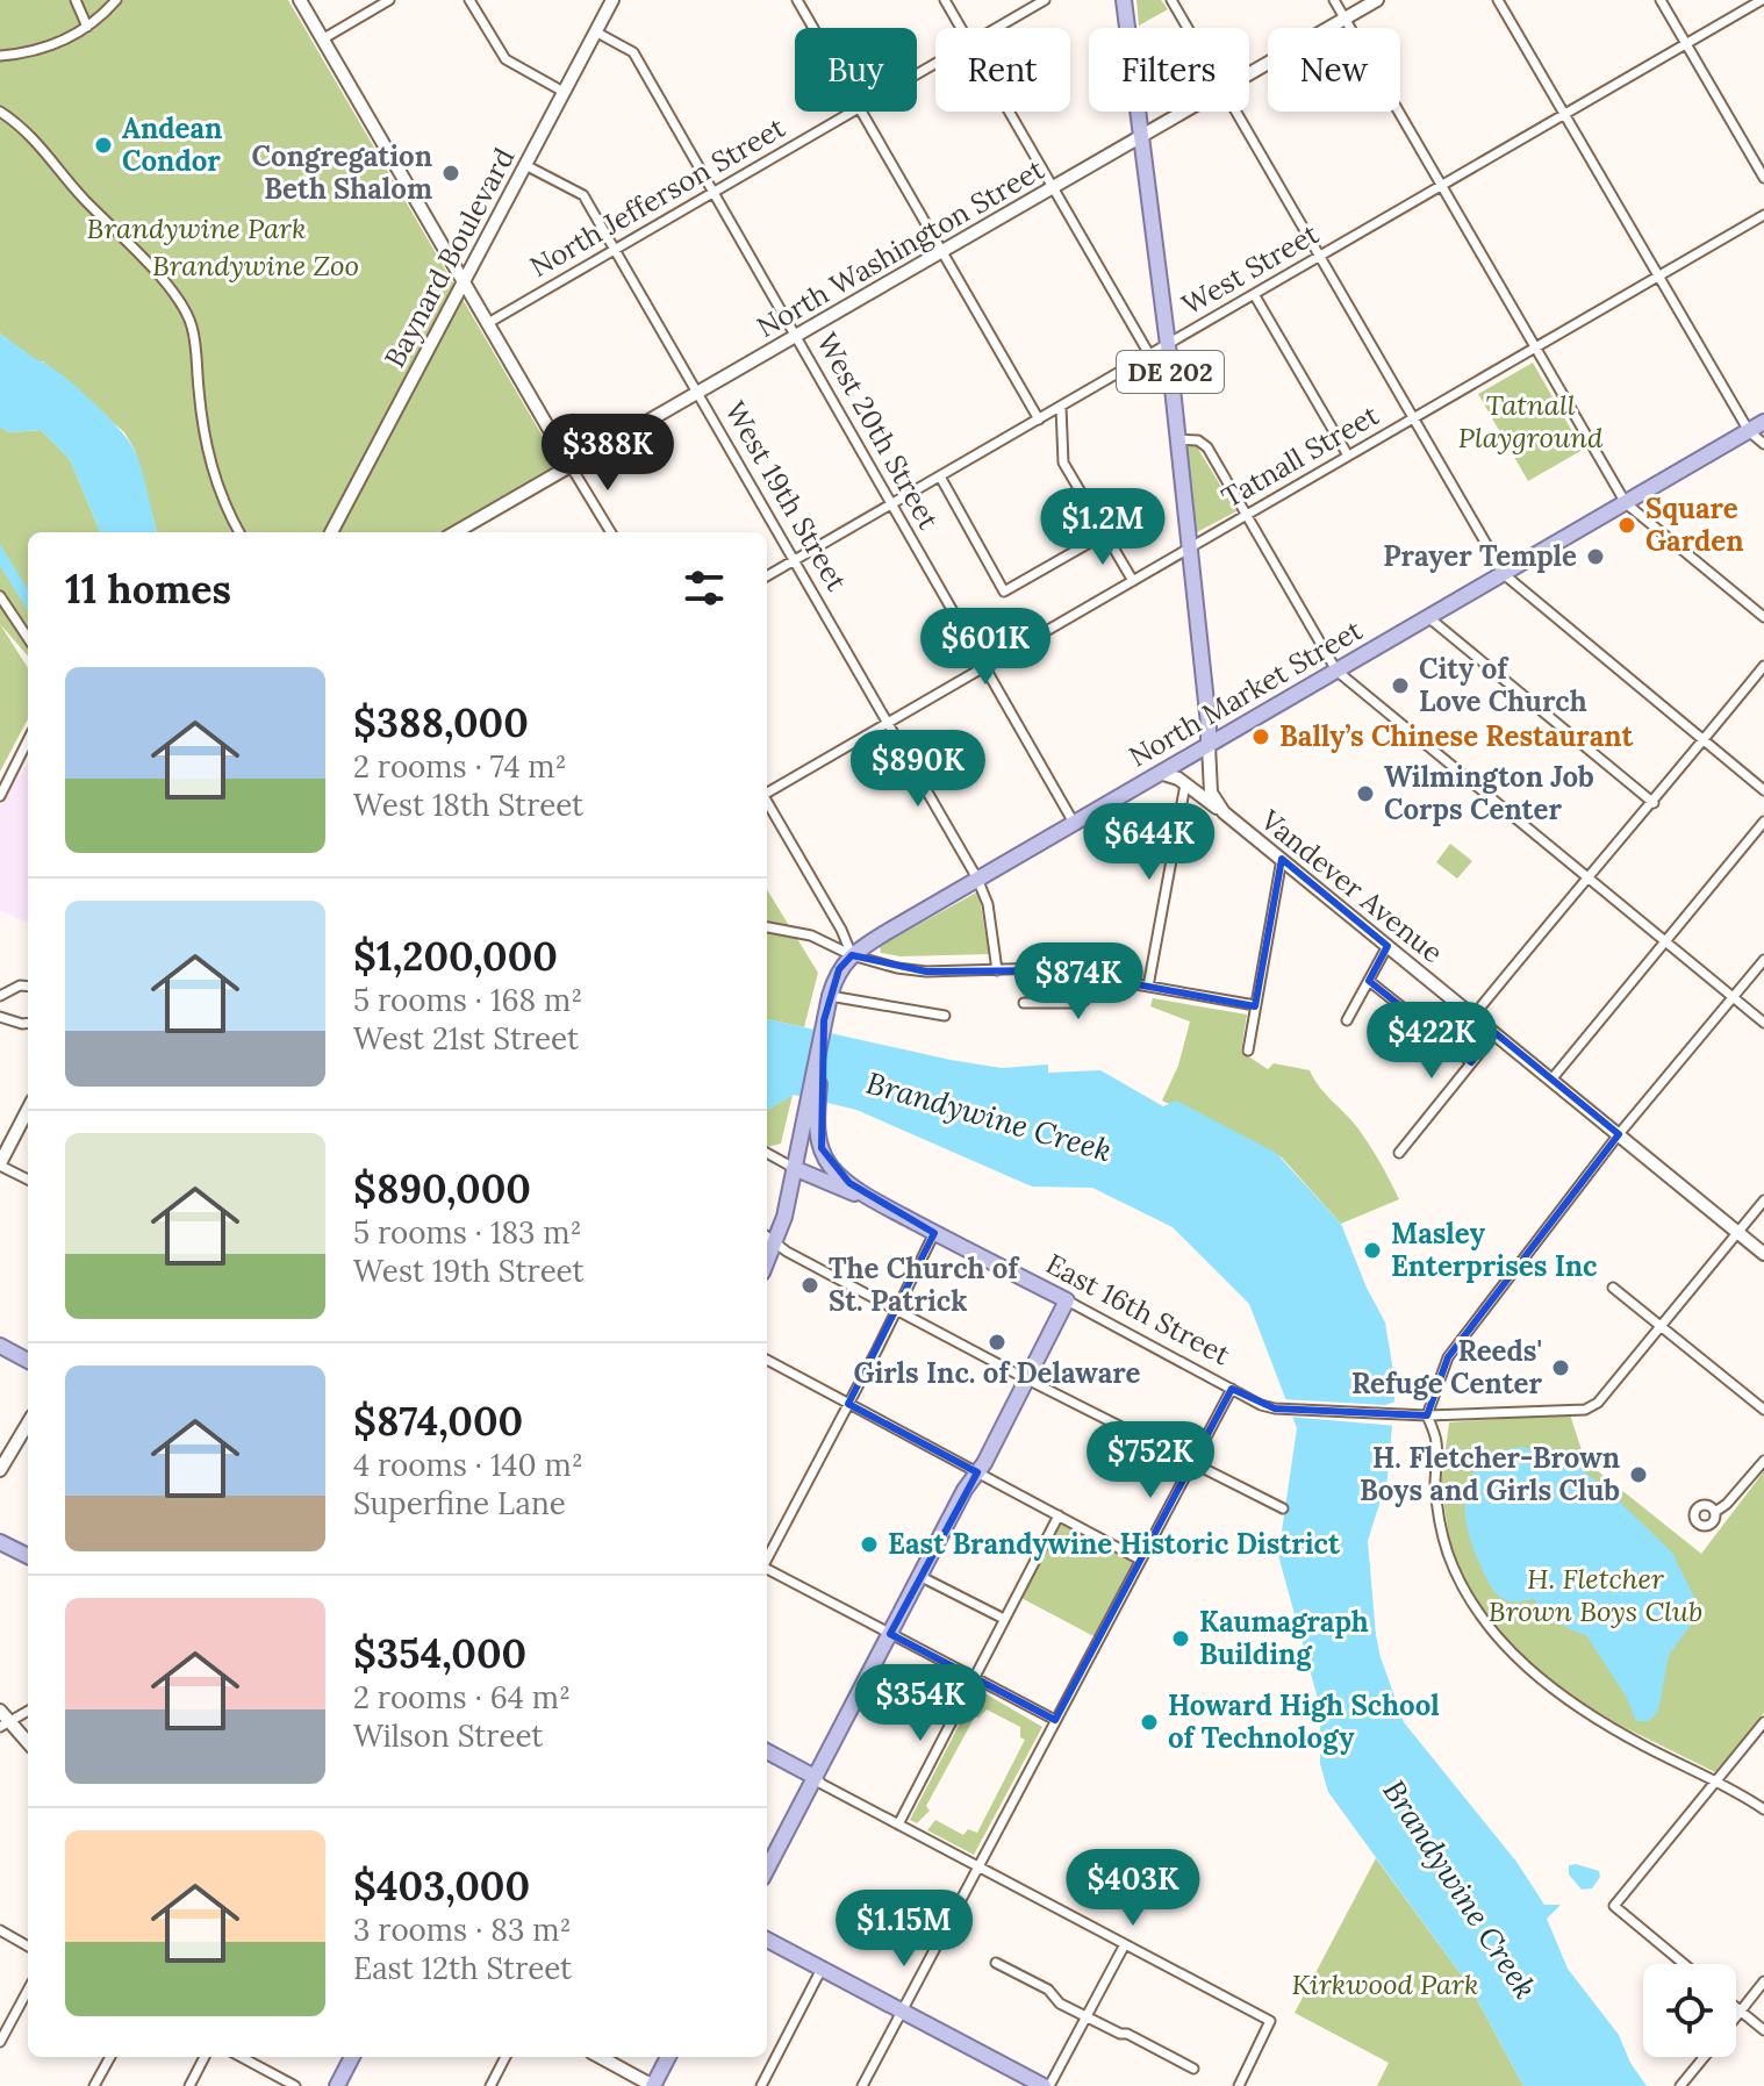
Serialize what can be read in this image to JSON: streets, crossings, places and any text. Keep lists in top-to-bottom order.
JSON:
{
  "streets": {
    "main road": ["DE 202", "North Market Street", "East 16th Street"],
    "street": [
      "North Jefferson Street",
      "North Washington Street",
      "Baynard Boulevard",
      "West Street",
      "West 20th Street",
      "Tatnall Street",
      "West 19th Street",
      "Vandever Avenue"
    ]
  },
  "crossings": [
    ["North Jefferson Street", "West 20th Street"],
    ["North Jefferson Street", "West 19th Street"],
    ["North Washington Street", "DE 202"],
    ["North Washington Street", "West 20th Street"],
    ["North Washington Street", "West 19th Street"],
    ["Baynard Boulevard", "West 20th Street"],
    ["Baynard Boulevard", "West 19th Street"],
    ["West Street", "DE 202"],
    ["West Street", "West 20th Street"],
    ["West Street", "West 19th Street"],
    ["DE 202", "Tatnall Street"],
    ["DE 202", "North Market Street"],
    ["DE 202", "Vandever Avenue"],
    ["West 20th Street", "Tatnall Street"],
    ["West 20th Street", "North Market Street"],
    ["Tatnall Street", "West 19th Street"],
    ["West 19th Street", "North Market Street"],
    ["North Market Street", "Vandever Avenue"],
    ["North Market Street", "East 16th Street"],
    ["Vandever Avenue", "East 16th Street"]
  ],
  "water": ["Brandywine Creek"],
  "parks": [
    "Brandywine Park",
    "Brandywine Zoo",
    "Tatnall Playground",
    "H. Fletcher Brown Boys Club",
    "Kirkwood Park"
  ],
  "places": [
    "Andean Condor",
    "Congregation Beth Shalom",
    "Square Garden",
    "Prayer Temple",
    "City of Love Church",
    "Bally’s Chinese Restaurant",
    "Wilmington Job Corps Center",
    "Masley Enterprises Inc",
    "The Church of St. Patrick",
    "Girls Inc. of Delaware",
    "Reeds' Refuge Center",
    "H. Fletcher-Brown Boys and Girls Club",
    "East Brandywine Historic District",
    "Kaumagraph Building",
    "Howard High School of Technology"
  ],
  "page": {
    "chip": [
      "Buy",
      "Rent",
      "Filters",
      "New"
    ],
    "price": [
      "$388K",
      "$1.2M",
      "$601K",
      "$890K",
      "$644K",
      "$874K",
      "$422K",
      "$752K",
      "$354K",
      "$403K",
      "$1.15M"
    ],
    "heading": "11 homes",
    "list": [
      {
        "name": "$388,000",
        "note": "2 rooms · 74 m² · West 18th Street"
      },
      {
        "name": "$1,200,000",
        "note": "5 rooms · 168 m² · West 21st Street"
      },
      {
        "name": "$890,000",
        "note": "5 rooms · 183 m² · West 19th Street"
      },
      {
        "name": "$874,000",
        "note": "4 rooms · 140 m² · Superfine Lane"
      },
      {
        "name": "$354,000",
        "note": "2 rooms · 64 m² · Wilson Street"
      },
      {
        "name": "$403,000",
        "note": "3 rooms · 83 m² · East 12th Street"
      }
    ]
  }
}
